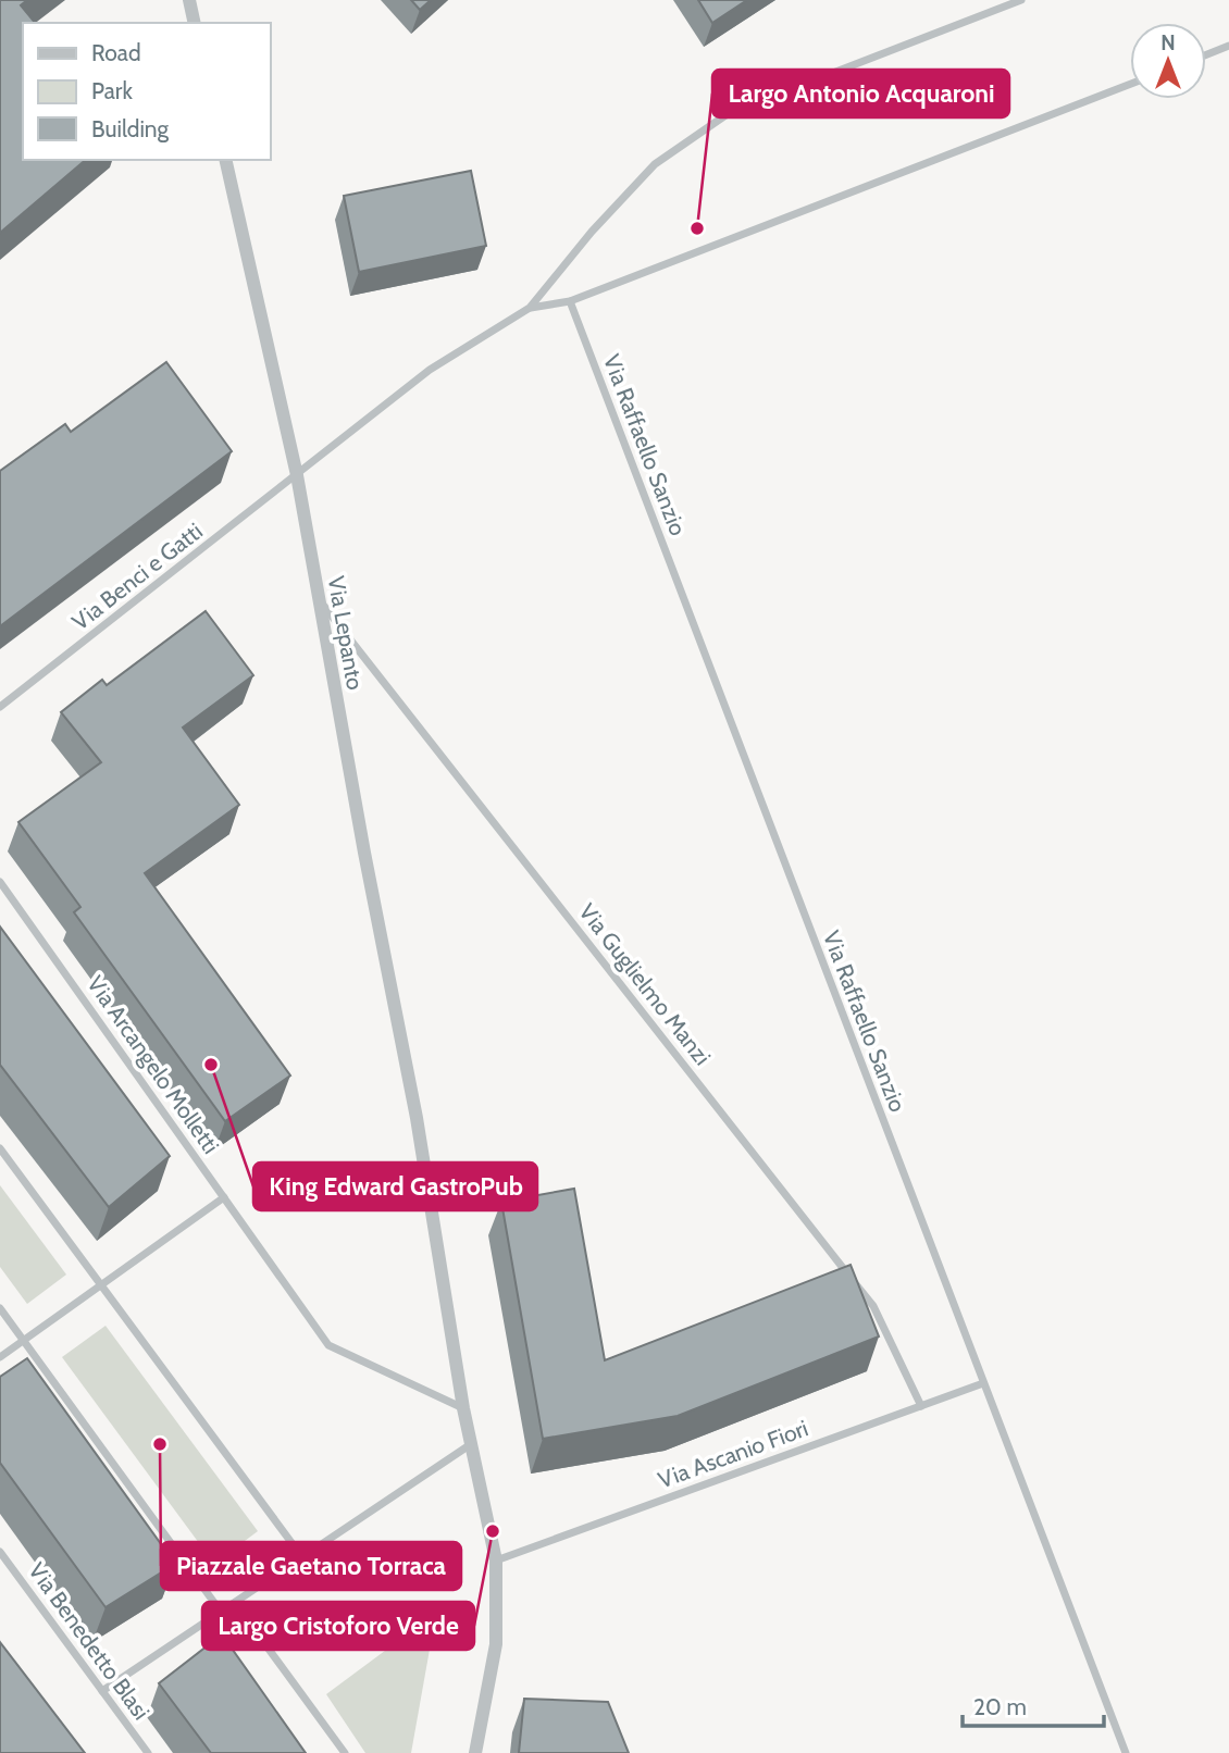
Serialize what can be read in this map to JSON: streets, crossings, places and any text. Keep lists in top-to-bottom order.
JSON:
{
  "streets": {
    "street": [
      "Via Raffaello Sanzio",
      "Via Benci e Gatti",
      "Via Lepanto",
      "Via Guglielmo Manzi",
      "Via Arcangelo Molletti",
      "Via Ascanio Fiori",
      "Via Benedetto Blasi"
    ]
  },
  "crossings": [
    ["Via Raffaello Sanzio", "Via Ascanio Fiori"],
    ["Via Benci e Gatti", "Via Lepanto"],
    ["Via Lepanto", "Via Guglielmo Manzi"],
    ["Via Lepanto", "Via Arcangelo Molletti"],
    ["Via Guglielmo Manzi", "Via Ascanio Fiori"]
  ],
  "places": [
    "Largo Antonio Acquaroni",
    "King Edward GastroPub",
    "Piazzale Gaetano Torraca",
    "Largo Cristoforo Verde"
  ],
  "legend": ["Road", "Park", "Building"],
  "scale_bar": "20 m",
  "north": "top"
}
